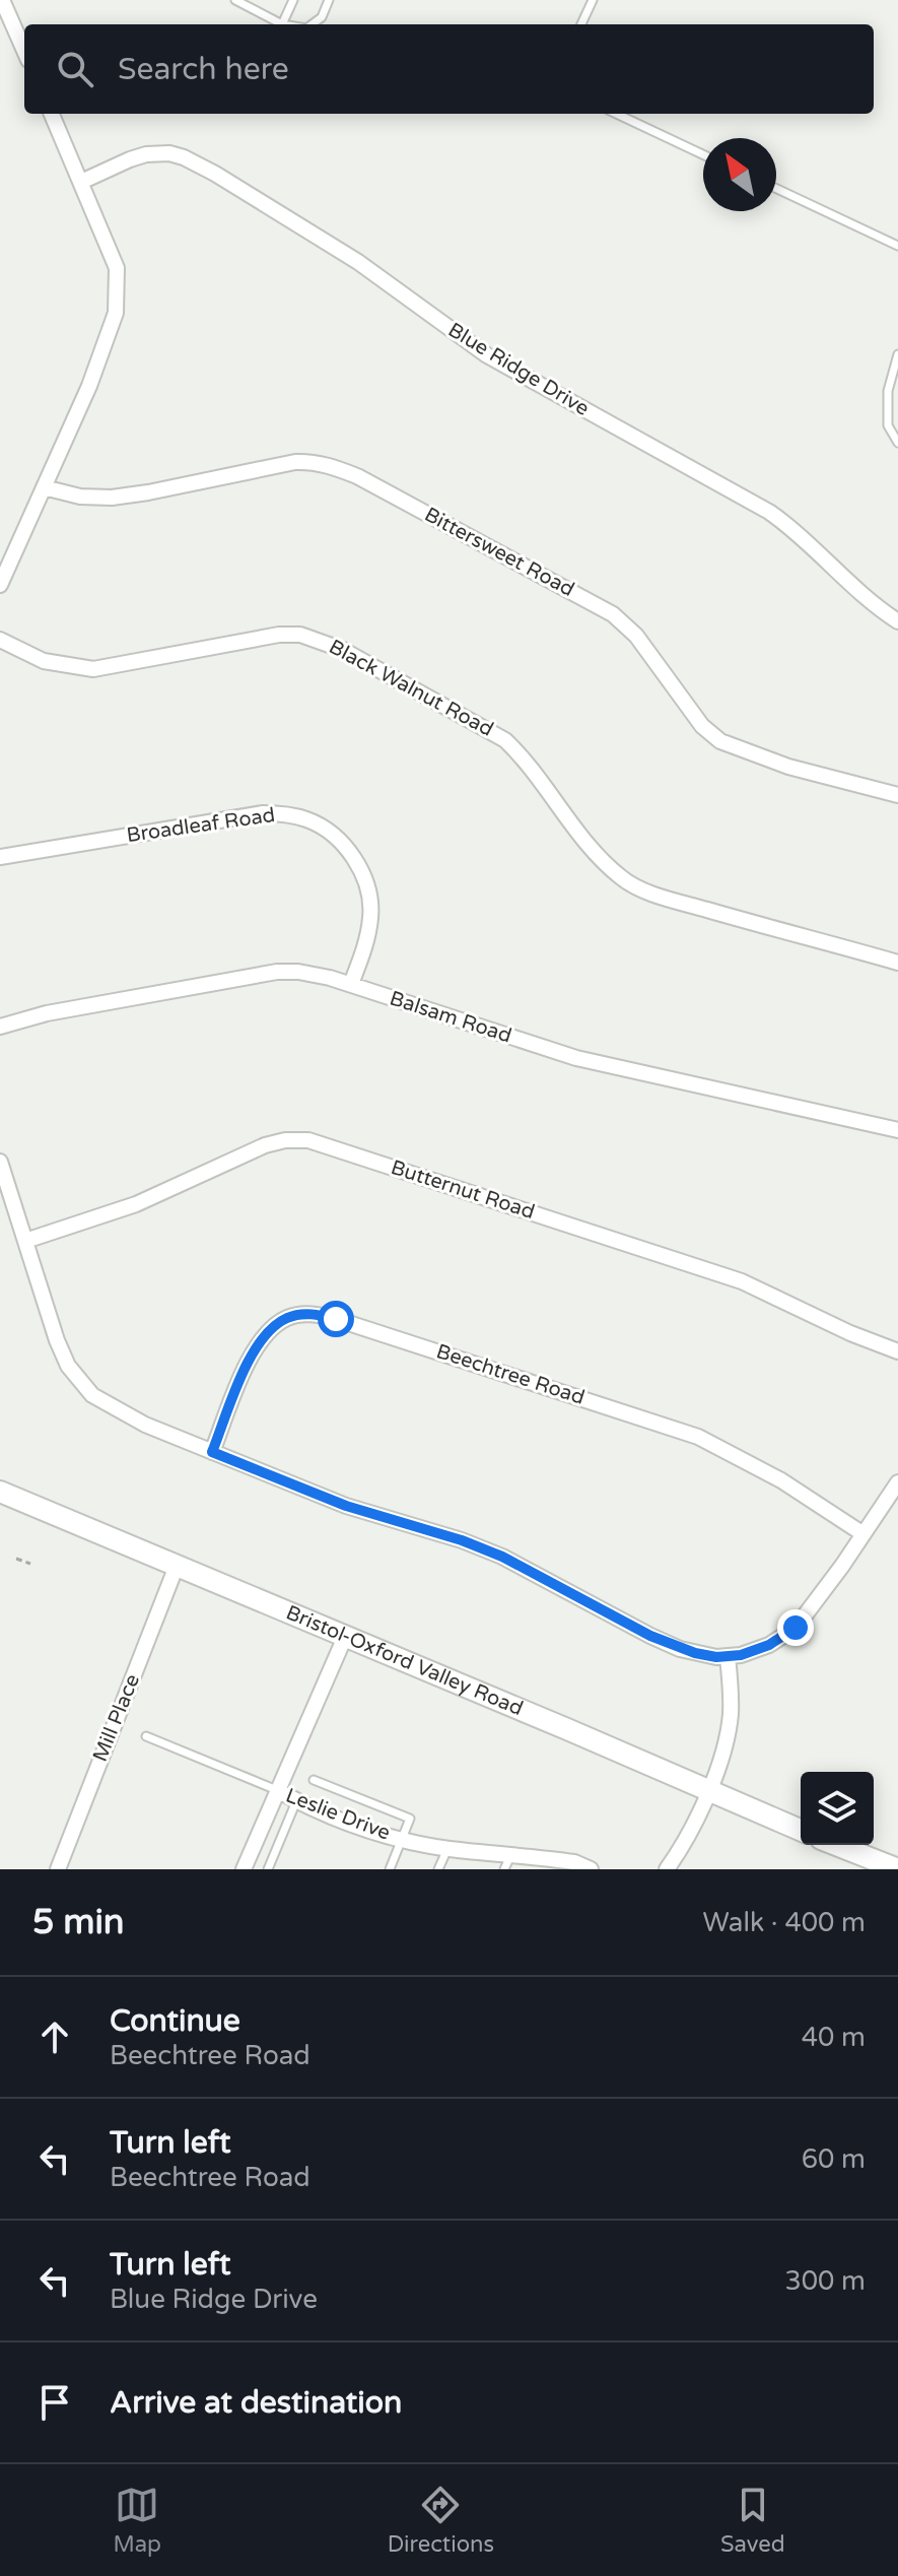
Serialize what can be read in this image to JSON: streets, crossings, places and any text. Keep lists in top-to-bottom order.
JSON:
{
  "streets": {
    "main road": ["Bristol-Oxford Valley Road"],
    "street": [
      "Blue Ridge Drive",
      "Bittersweet Road",
      "Black Walnut Road",
      "Broadleaf Road",
      "Balsam Road",
      "Butternut Road",
      "Beechtree Road",
      "Mill Place",
      "Leslie Drive"
    ]
  },
  "crossings": [
    ["Broadleaf Road", "Balsam Road"],
    ["Bristol-Oxford Valley Road", "Mill Place"],
    ["Bristol-Oxford Valley Road", "Leslie Drive"]
  ],
  "north": "top left",
  "page": {
    "search": "Search here",
    "heading": ["5 min", "Walk · 400 m"],
    "list": [
      ["Continue", "Beechtree Road", "40 m"],
      ["Turn left", "Beechtree Road", "60 m"],
      ["Turn left", "Blue Ridge Drive", "300 m"],
      "Arrive at destination"
    ],
    "nav": ["Map", "Directions", "Saved"]
  }
}
